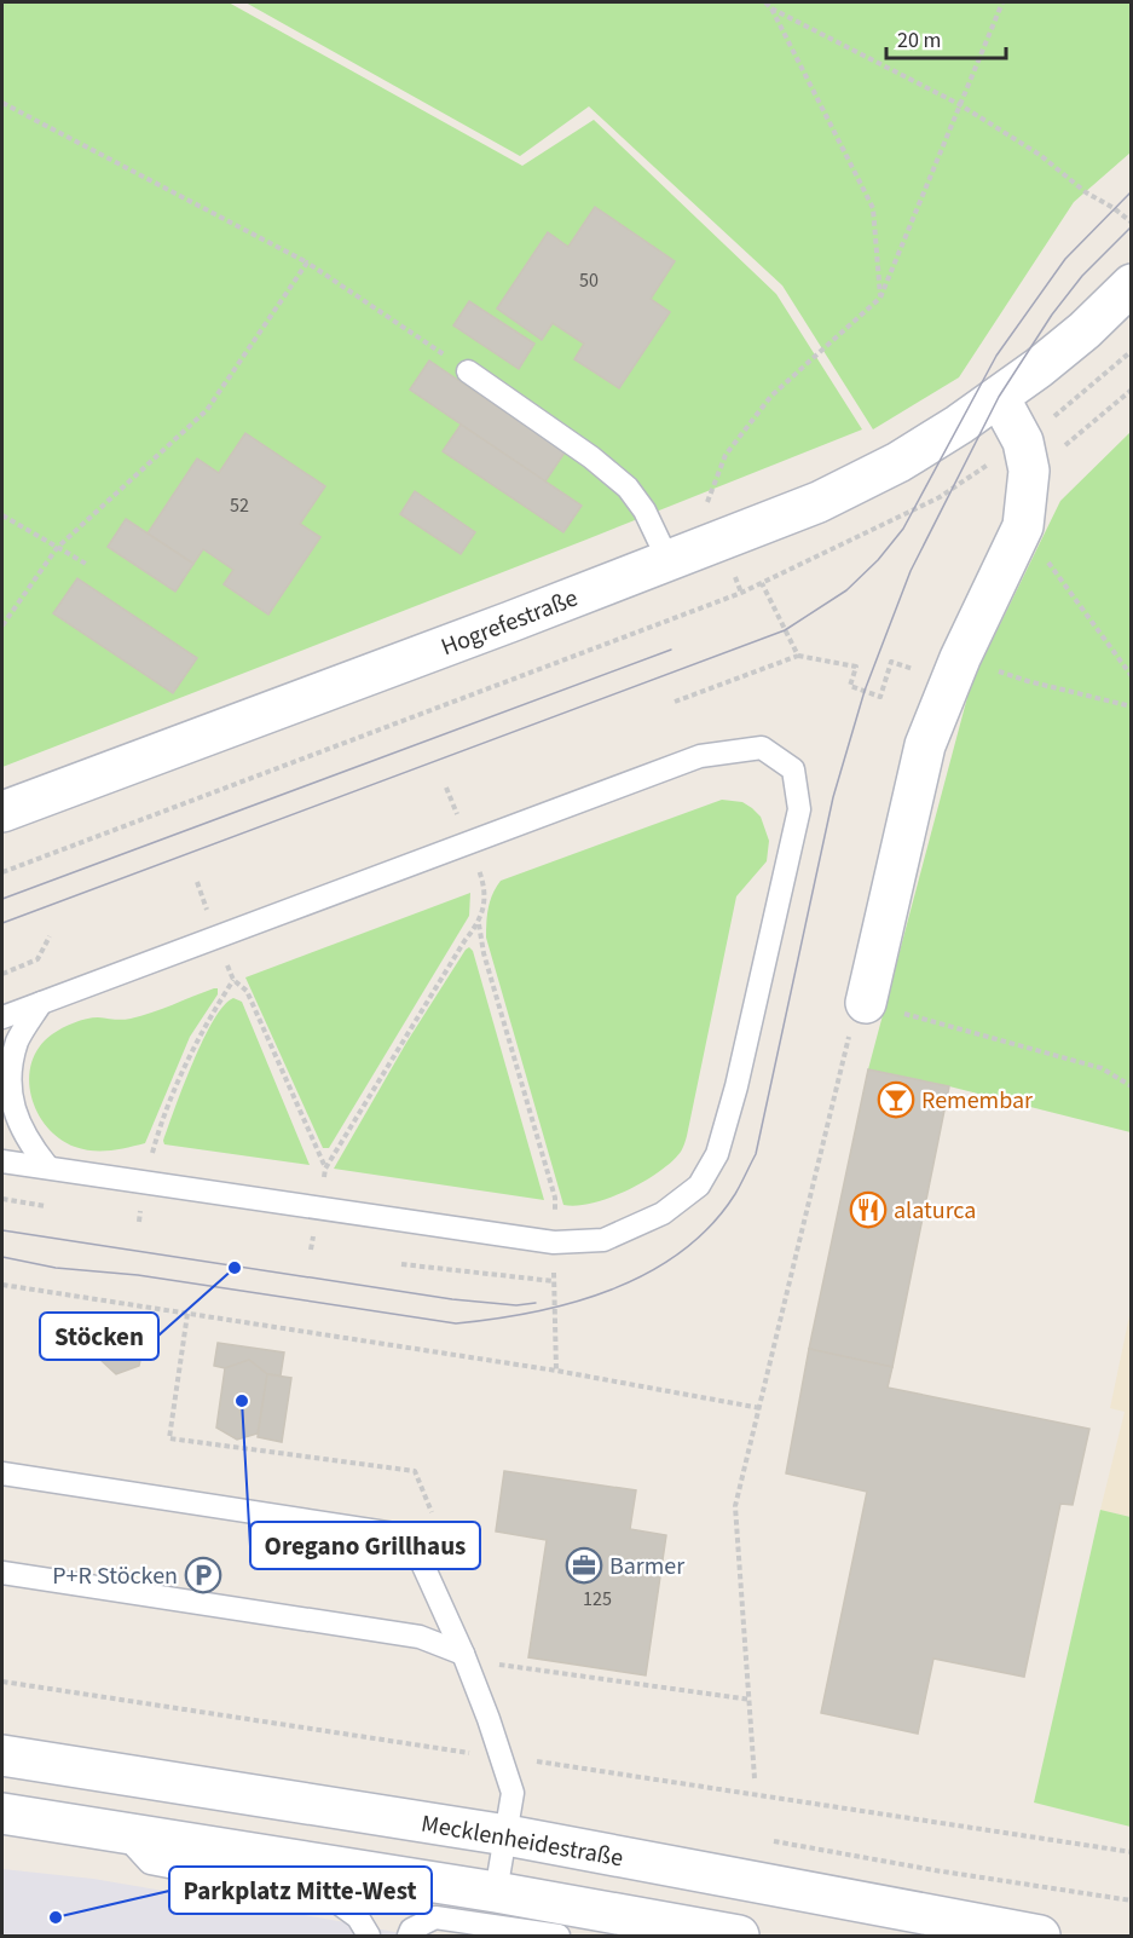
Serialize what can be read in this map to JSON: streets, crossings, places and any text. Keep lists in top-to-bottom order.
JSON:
{
  "streets": {
    "street": ["Hogrefestraße", "Mecklenheidestraße"]
  },
  "places": {
    "bar": ["Remembar"],
    "restaurant": ["alaturca"],
    "other": ["Stöcken", "Oregano Grillhaus", "Parkplatz Mitte-West"],
    "office": ["Barmer"],
    "parking": ["P+R Stöcken"]
  },
  "house_numbers": ["50", "52", "125"],
  "scale_bar": "20 m"
}
